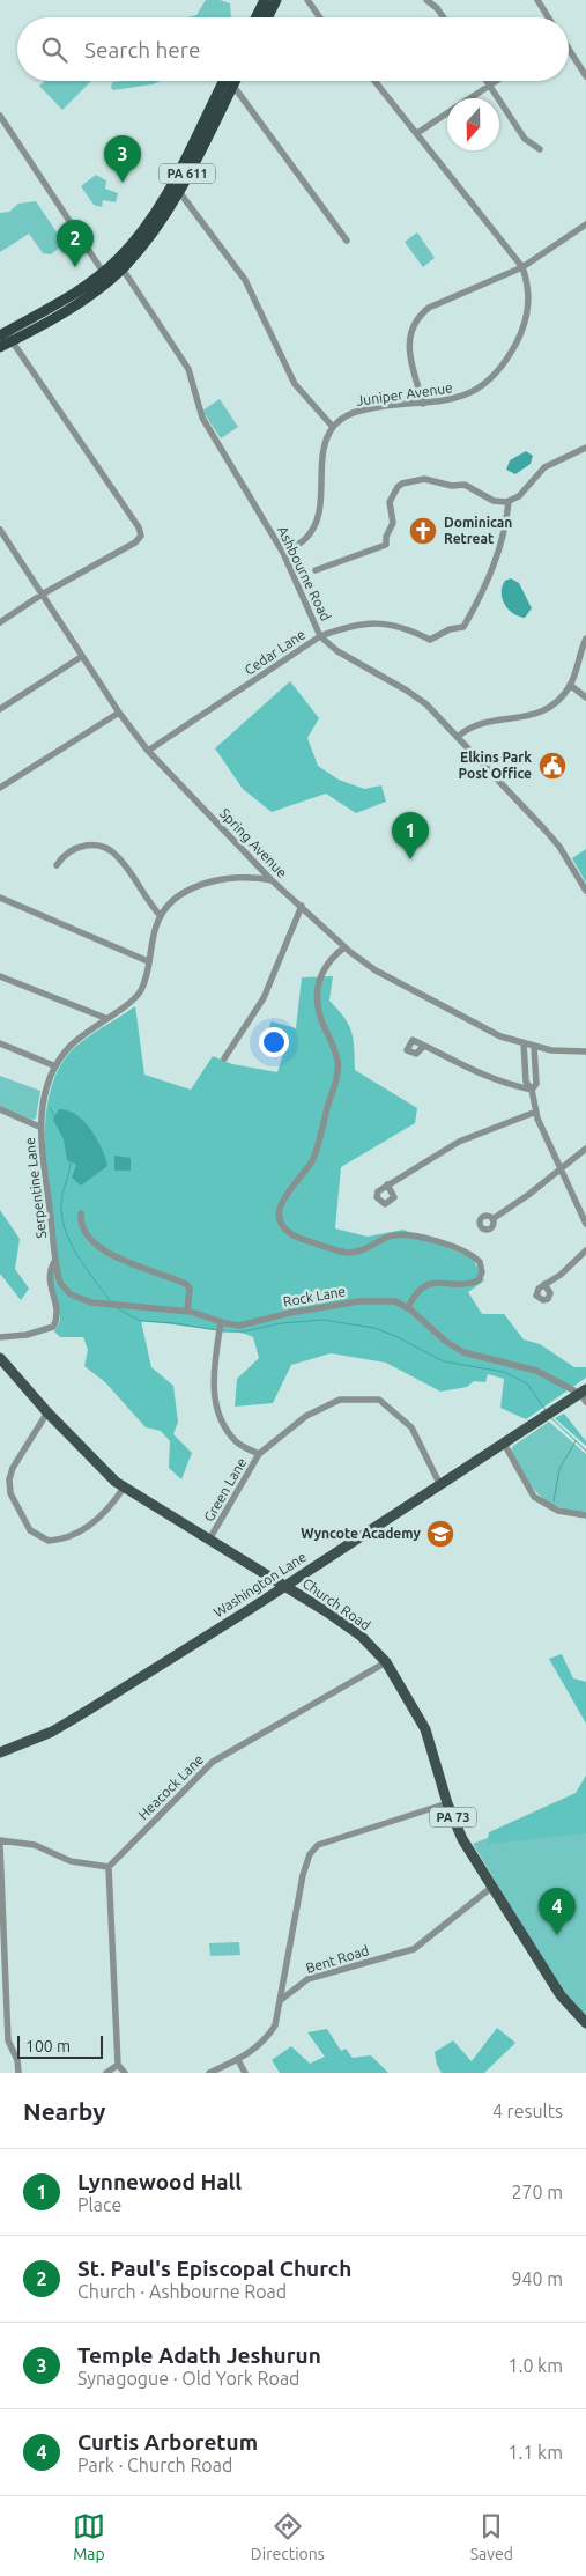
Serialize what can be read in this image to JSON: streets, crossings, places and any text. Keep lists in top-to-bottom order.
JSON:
{
  "streets": {
    "highway": ["PA 611"],
    "main road": ["Washington Lane", "Church Road", "PA 73"],
    "street": [
      "Juniper Avenue",
      "Ashbourne Road",
      "Cedar Lane",
      "Spring Avenue",
      "Serpentine Lane",
      "Rock Lane",
      "Green Lane",
      "Heacock Lane",
      "Bent Road"
    ]
  },
  "crossings": [
    ["PA 611", "Ashbourne Road"],
    ["Ashbourne Road", "Cedar Lane"],
    ["Cedar Lane", "Spring Avenue"],
    ["Spring Avenue", "Serpentine Lane"],
    ["Serpentine Lane", "Rock Lane"],
    ["Rock Lane", "Washington Lane"],
    ["Green Lane", "Washington Lane"],
    ["Green Lane", "Church Road"],
    ["Washington Lane", "Church Road"],
    ["Church Road", "Heacock Lane"],
    ["Church Road", "Bent Road"]
  ],
  "places": {
    "church": ["Dominican Retreat"],
    "public building": ["Elkins Park Post Office"],
    "school or university": ["Wyncote Academy"]
  },
  "scale_bar": "100 m",
  "north": "bottom",
  "page": {
    "search": "Search here",
    "pins": [
      "3",
      "2",
      "1",
      "4"
    ],
    "scale": "100 m",
    "heading": ["Nearby", "4 results"],
    "list": [
      {
        "mark": "1",
        "name": "Lynnewood Hall",
        "note": "Place",
        "value": "270 m"
      },
      {
        "mark": "2",
        "name": "St. Paul's Episcopal Church",
        "note": "Church · Ashbourne Road",
        "value": "940 m"
      },
      {
        "mark": "3",
        "name": "Temple Adath Jeshurun",
        "note": "Synagogue · Old York Road",
        "value": "1.0 km"
      },
      {
        "mark": "4",
        "name": "Curtis Arboretum",
        "note": "Park · Church Road",
        "value": "1.1 km"
      }
    ],
    "nav": ["Map", "Directions", "Saved"]
  }
}
